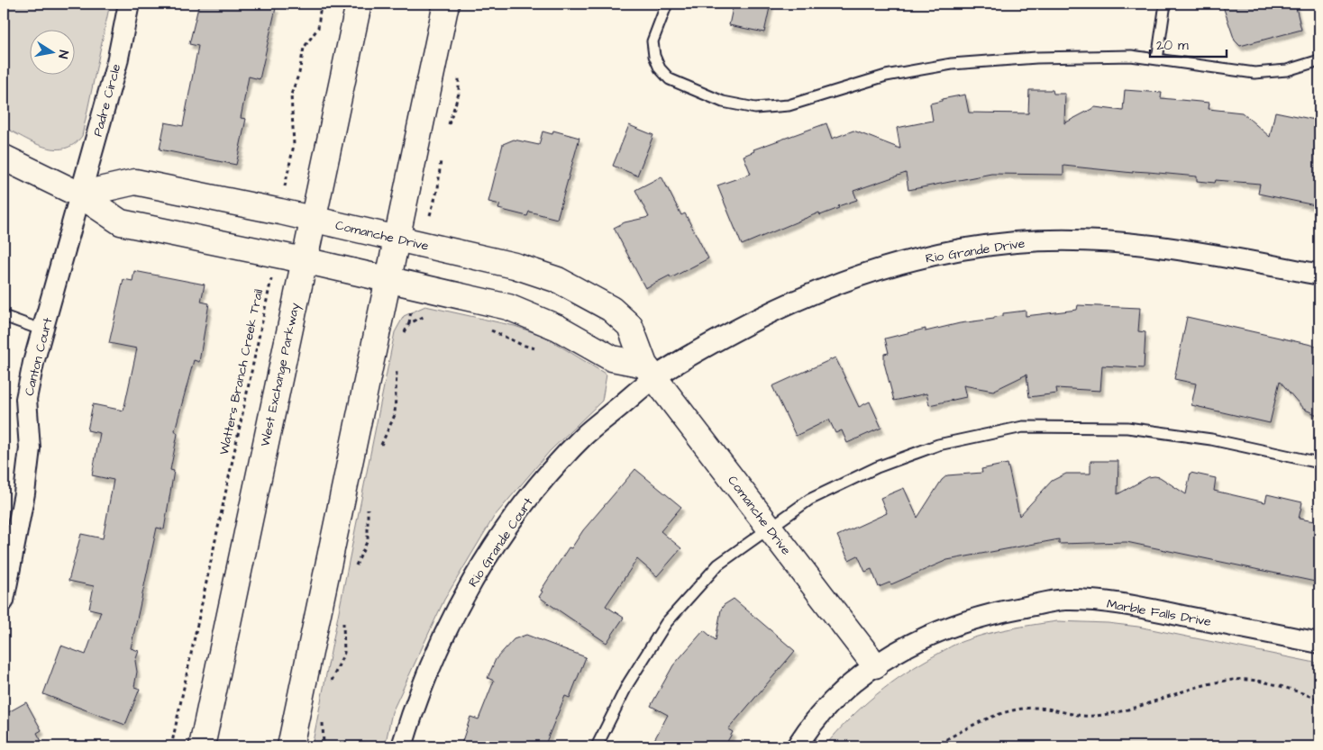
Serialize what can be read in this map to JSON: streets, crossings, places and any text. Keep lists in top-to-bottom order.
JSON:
{
  "streets": {
    "street": [
      "Padre Circle",
      "Comanche Drive",
      "Rio Grande Drive",
      "Canton Court",
      "West Exchange Parkway",
      "Rio Grande Court",
      "Marble Falls Drive"
    ],
    "path": ["Watters Branch Creek Trail"]
  },
  "crossings": [
    ["Padre Circle", "Comanche Drive"],
    ["Padre Circle", "Canton Court"],
    ["Comanche Drive", "Rio Grande Drive"],
    ["Comanche Drive", "Canton Court"],
    ["Comanche Drive", "West Exchange Parkway"],
    ["Comanche Drive", "Rio Grande Court"],
    ["Comanche Drive", "Marble Falls Drive"],
    ["Rio Grande Drive", "Rio Grande Court"]
  ],
  "scale_bar": "20 m",
  "north": "right"
}
